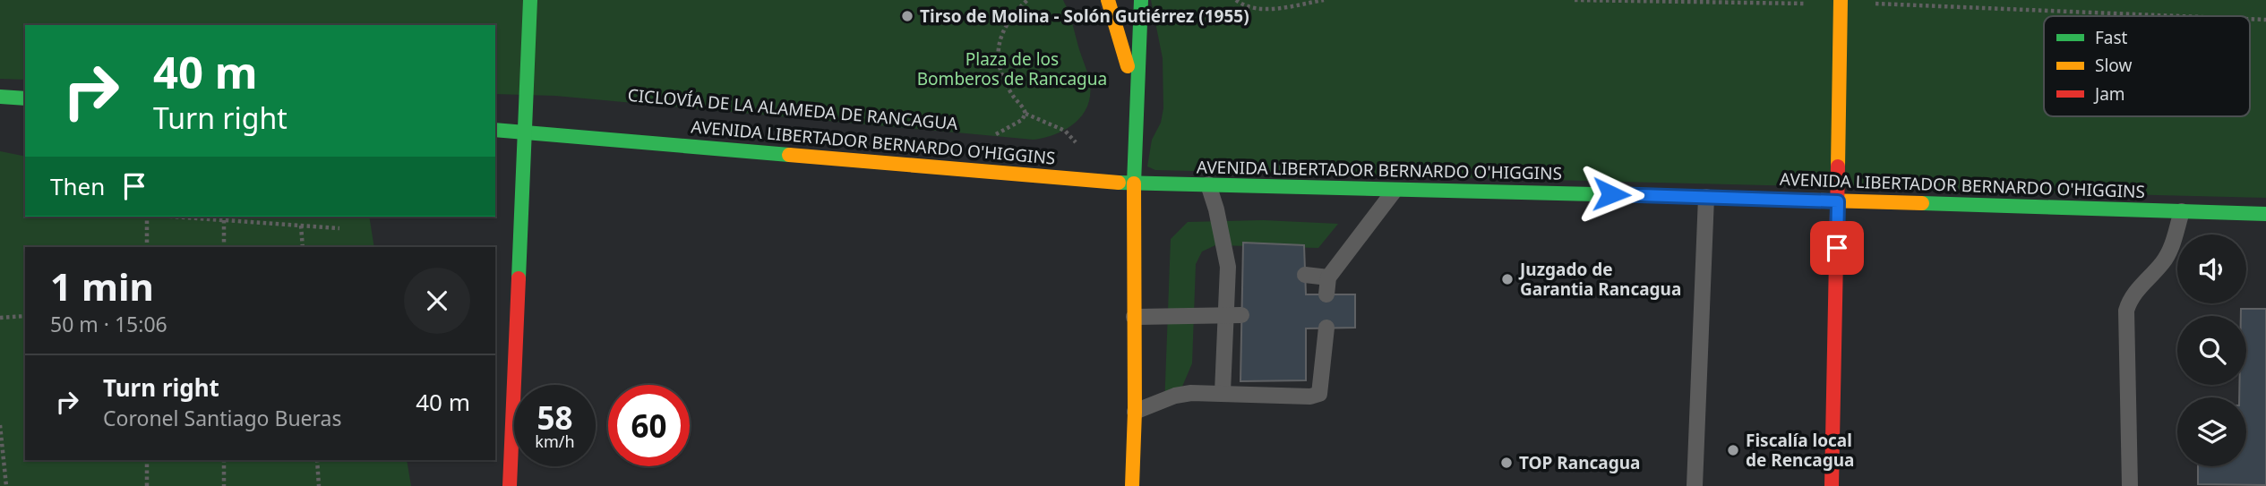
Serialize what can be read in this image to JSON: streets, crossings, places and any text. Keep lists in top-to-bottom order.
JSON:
{
  "streets": {
    "main road": ["AVENIDA LIBERTADOR BERNARDO O'HIGGINS"]
  },
  "parks": ["Plaza de los Bomberos de Rancagua"],
  "places": [
    "Tirso de Molina - Solón Gutiérrez (1955)",
    "Juzgado de Garantia Rancagua",
    "Fiscalía local de Rencagua",
    "TOP Rancagua"
  ],
  "legend": ["Fast", "Slow", "Jam"],
  "page": {
    "turn": ["40 m", "Turn right"],
    "then": "Then",
    "heading": ["1 min", "50 m · 15:06"],
    "list": [
      {
        "name": "Turn right",
        "note": "Coronel Santiago Bueras",
        "value": "40 m"
      }
    ],
    "speed": "58 km/h",
    "limit": "60"
  }
}
